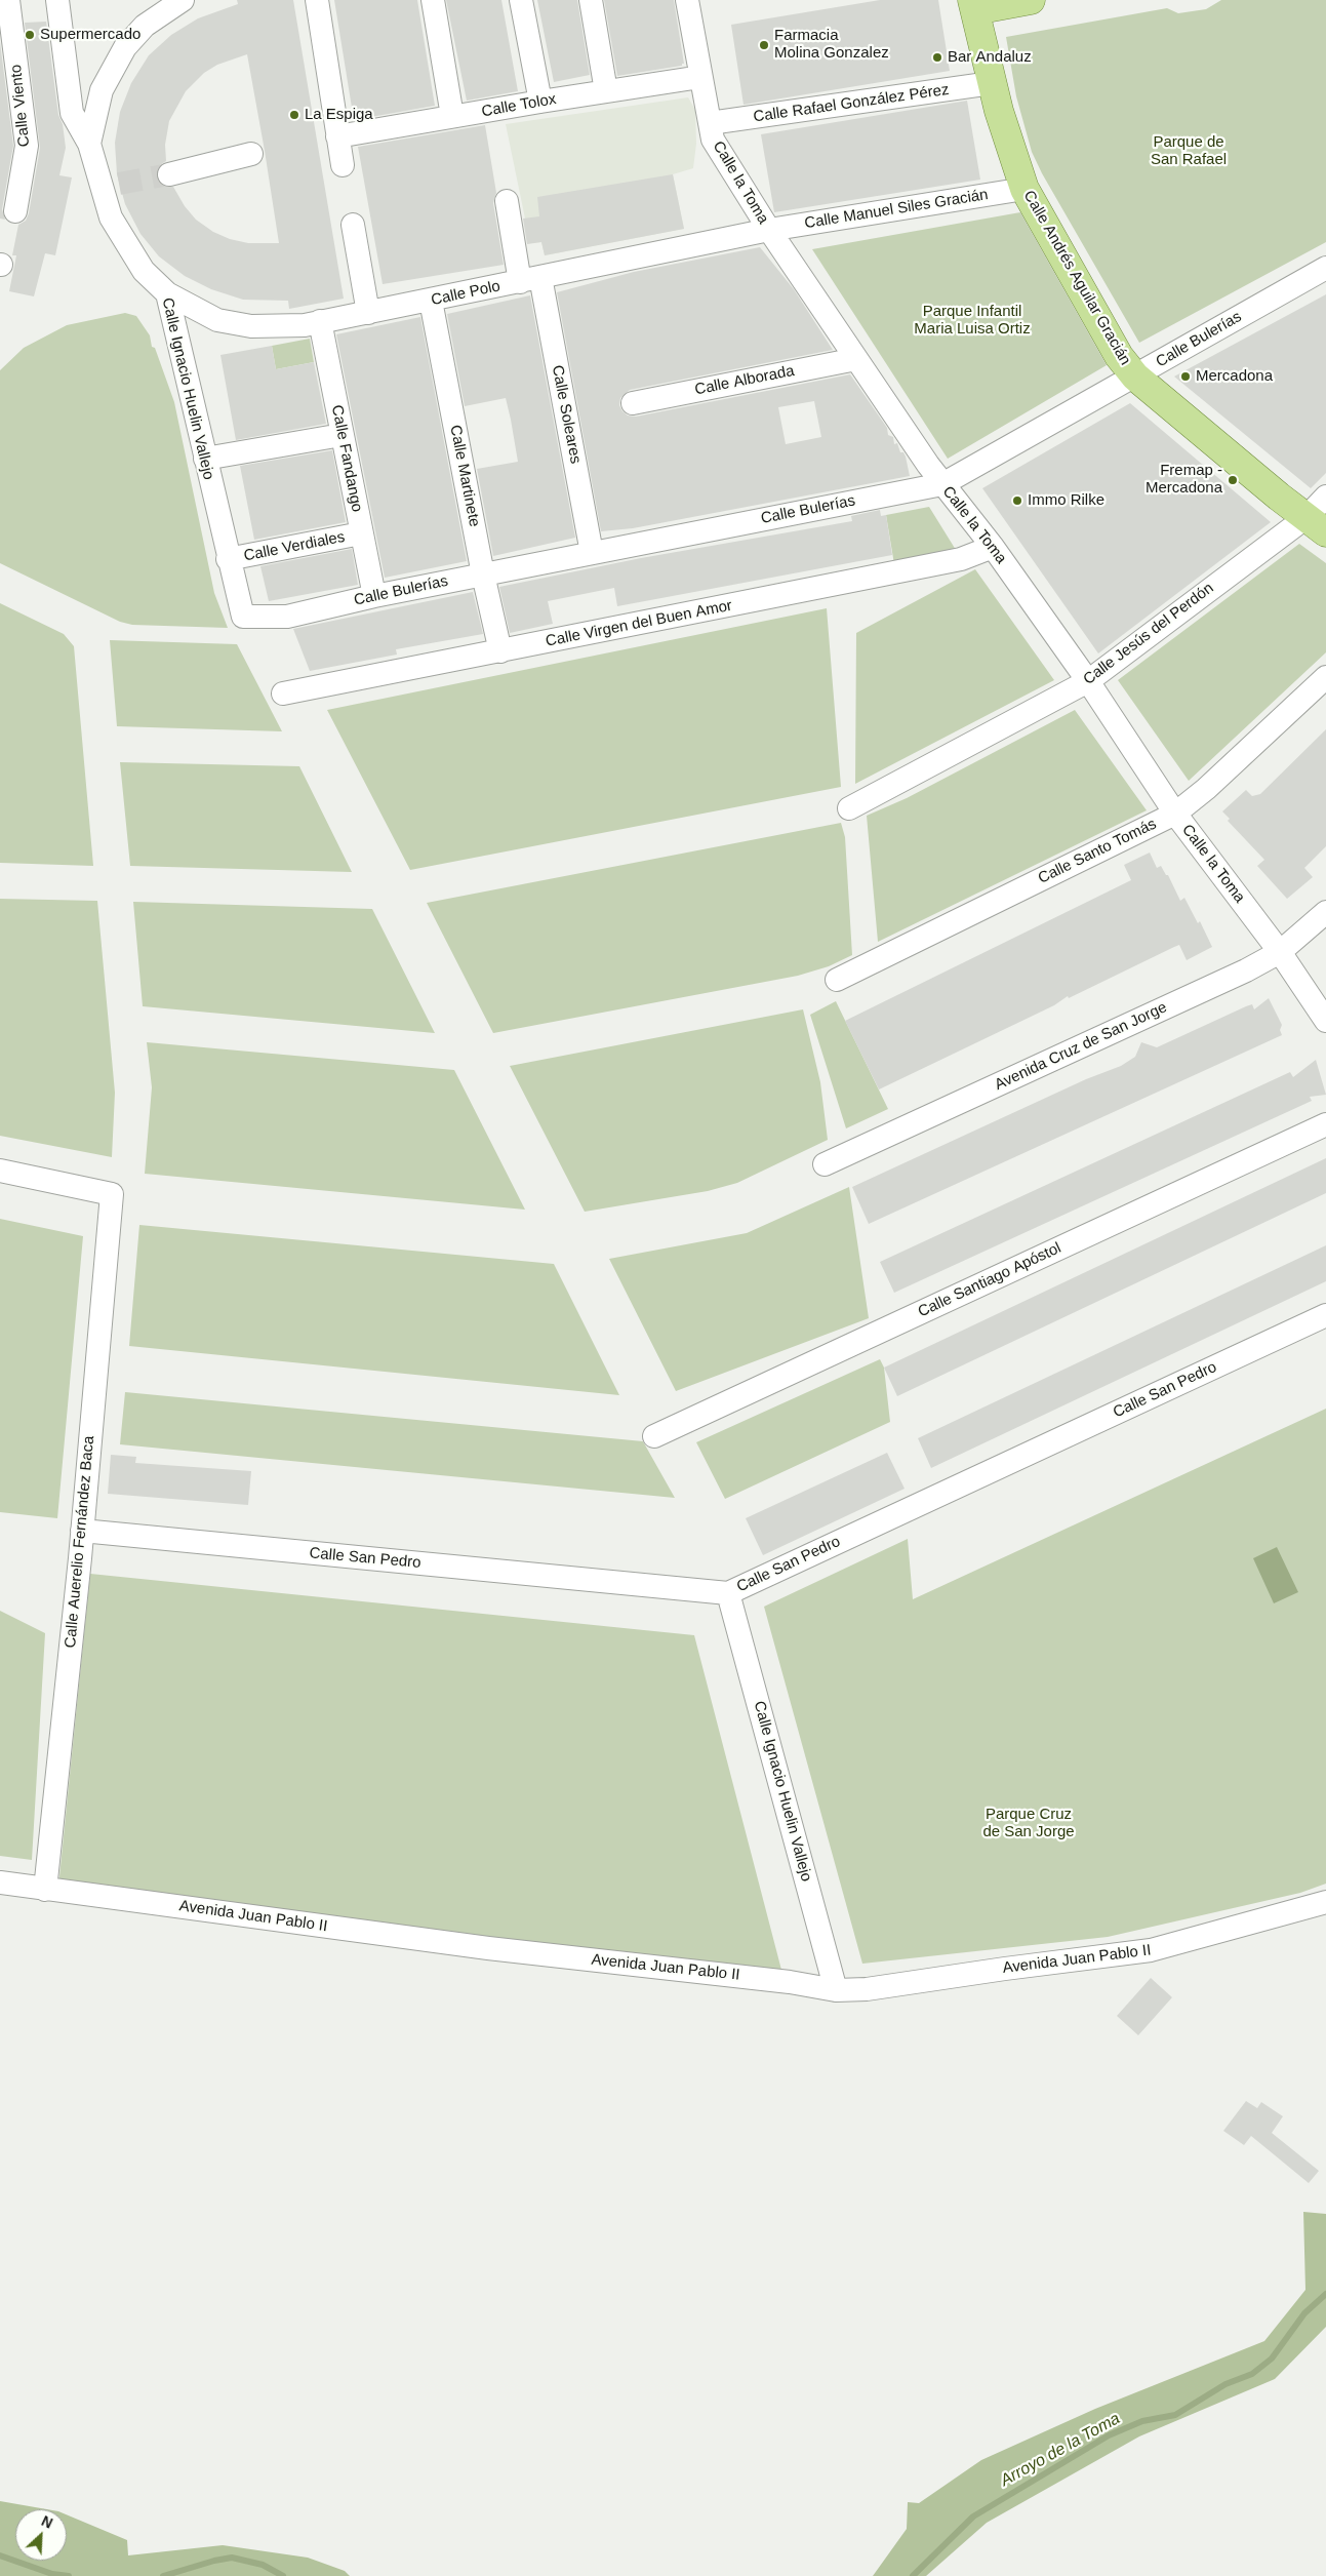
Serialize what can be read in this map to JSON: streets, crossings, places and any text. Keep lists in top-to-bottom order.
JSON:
{
  "streets": {
    "main road": ["Calle Andrés Aguilar Gracián"],
    "street": [
      "Calle Rafael González Pérez",
      "Calle Viento",
      "Calle Tolox",
      "Calle la Toma",
      "Calle Manuel Siles Gracián",
      "Calle Polo",
      "Calle Bulerías",
      "Calle Alborada",
      "Calle Ignacio Huelin Vallejo",
      "Calle Soleares",
      "Calle Fandango",
      "Calle Martinete",
      "Calle Verdiales",
      "Calle Virgen del Buen Amor",
      "Calle Jesús del Perdón",
      "Calle Santo Tomás",
      "Avenida Cruz de San Jorge",
      "Calle Santiago Apóstol",
      "Calle San Pedro",
      "Calle Auerelio Fernández Baca",
      "Avenida Juan Pablo II"
    ]
  },
  "crossings": [
    ["Calle Rafael González Pérez", "Calle la Toma"],
    ["Calle Rafael González Pérez", "Calle Andrés Aguilar Gracián"],
    ["Calle Tolox", "Calle la Toma"],
    ["Calle la Toma", "Calle Manuel Siles Gracián"],
    ["Calle la Toma", "Calle Polo"],
    ["Calle la Toma", "Calle Bulerías"],
    ["Calle la Toma", "Calle Alborada"],
    ["Calle la Toma", "Calle Virgen del Buen Amor"],
    ["Calle la Toma", "Calle Jesús del Perdón"],
    ["Calle la Toma", "Calle Santo Tomás"],
    ["Calle la Toma", "Avenida Cruz de San Jorge"],
    ["Calle Manuel Siles Gracián", "Calle Andrés Aguilar Gracián"],
    ["Calle Manuel Siles Gracián", "Calle Polo"],
    ["Calle Andrés Aguilar Gracián", "Calle Bulerías"],
    ["Calle Andrés Aguilar Gracián", "Calle Jesús del Perdón"],
    ["Calle Polo", "Calle Ignacio Huelin Vallejo"],
    ["Calle Polo", "Calle Soleares"],
    ["Calle Polo", "Calle Fandango"],
    ["Calle Polo", "Calle Martinete"],
    ["Calle Bulerías", "Calle Ignacio Huelin Vallejo"],
    ["Calle Bulerías", "Calle Soleares"],
    ["Calle Bulerías", "Calle Fandango"],
    ["Calle Bulerías", "Calle Martinete"],
    ["Calle Ignacio Huelin Vallejo", "Calle Verdiales"],
    ["Calle Ignacio Huelin Vallejo", "Calle San Pedro"],
    ["Calle Ignacio Huelin Vallejo", "Avenida Juan Pablo II"],
    ["Calle Fandango", "Calle Verdiales"],
    ["Calle Martinete", "Calle Virgen del Buen Amor"],
    ["Calle San Pedro", "Calle Auerelio Fernández Baca"],
    ["Calle Auerelio Fernández Baca", "Avenida Juan Pablo II"]
  ],
  "water": ["Arroyo de la Toma"],
  "parks": ["Parque de San Rafael", "Parque Infantil Maria Luisa Ortiz", "Parque Cruz de San Jorge"],
  "places": [
    "Supermercado",
    "Farmacia Molina Gonzalez",
    "Bar Andaluz",
    "La Espiga",
    "Mercadona",
    "Fremap - Mercadona",
    "Immo Rilke"
  ],
  "north": "top right"
}
